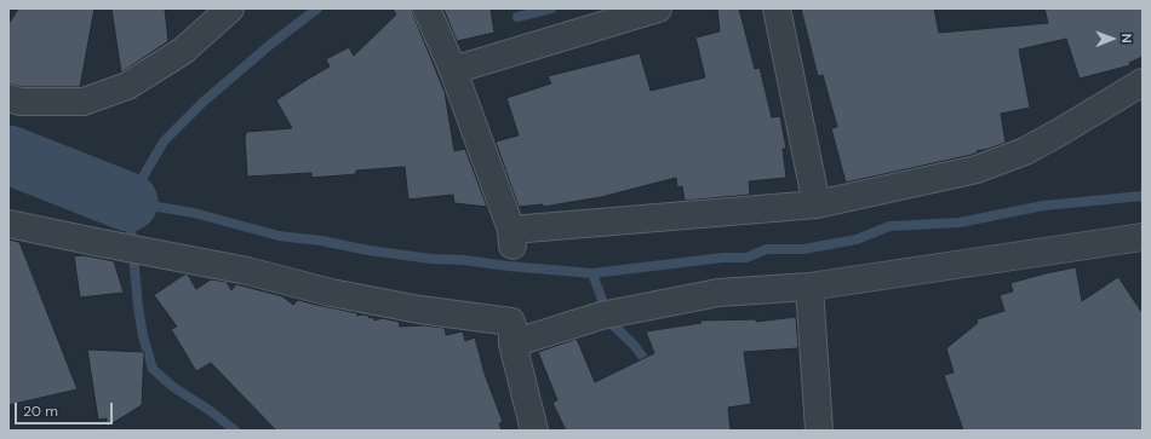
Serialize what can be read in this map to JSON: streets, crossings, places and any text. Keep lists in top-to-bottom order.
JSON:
{
  "scale_bar": "20 m",
  "north": "right"
}
